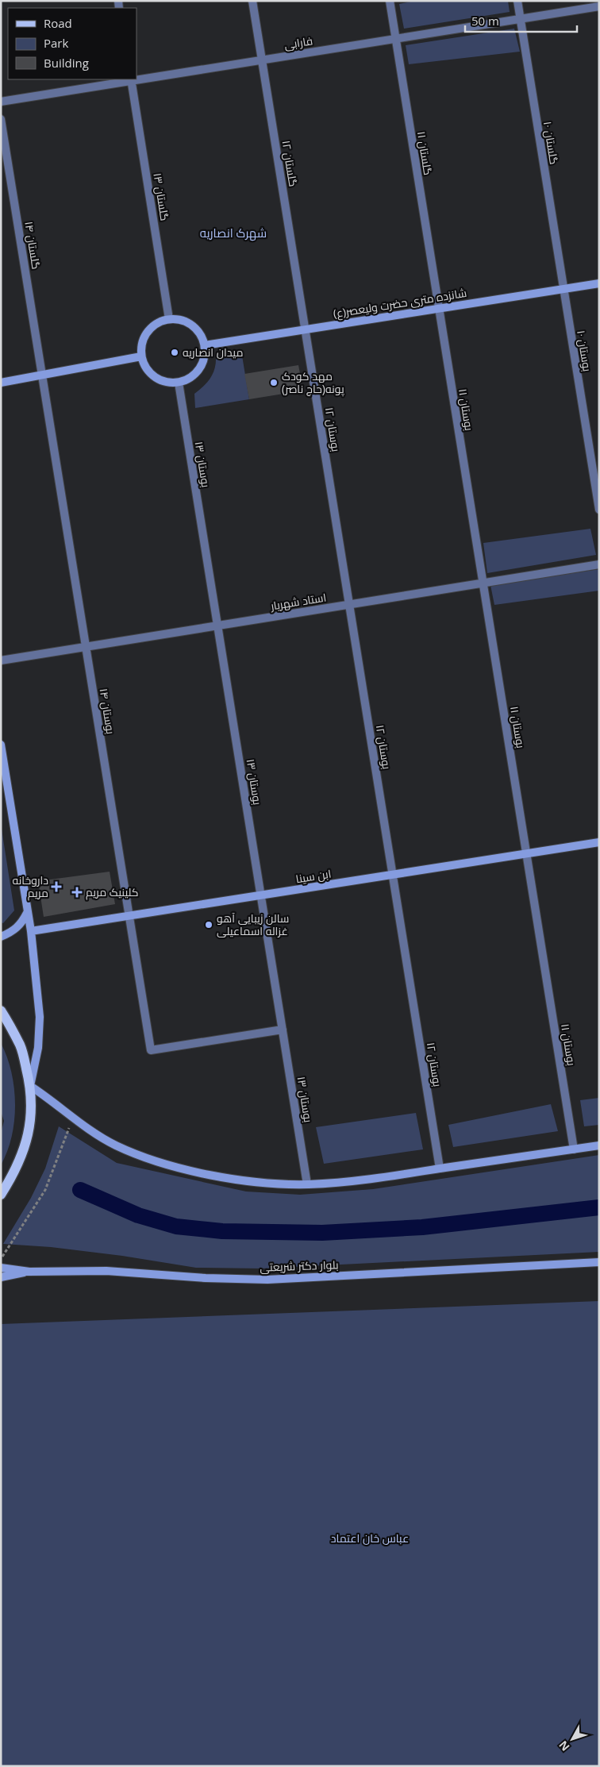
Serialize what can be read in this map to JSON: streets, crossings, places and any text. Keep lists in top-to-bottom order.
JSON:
{
  "streets": {
    "main road": ["شانزده متری حضرت ولیعصر(ع)", "ابن سینا", "بلوار دکتر شریعتی"],
    "street": [
      "فارابی",
      "گلستان ۱۰",
      "گلستان ۱۱",
      "گلستان ۱۲",
      "گلستان ۱۳",
      "گلستان ۱۴",
      "بوستان ۱۰",
      "بوستان ۱۱",
      "بوستان ۱۲",
      "بوستان ۱۳",
      "استاد شهریار",
      "بوستان ۱۴"
    ]
  },
  "crossings": [
    ["فارابی", "گلستان ۱۰"],
    ["فارابی", "گلستان ۱۱"],
    ["فارابی", "گلستان ۱۲"],
    ["فارابی", "گلستان ۱۳"],
    ["گلستان ۱۰", "شانزده متری حضرت ولیعصر(ع)"],
    ["گلستان ۱۰", "بوستان ۱۰"],
    ["گلستان ۱۱", "شانزده متری حضرت ولیعصر(ع)"],
    ["گلستان ۱۱", "بوستان ۱۱"],
    ["گلستان ۱۲", "شانزده متری حضرت ولیعصر(ع)"],
    ["گلستان ۱۲", "بوستان ۱۲"],
    ["گلستان ۱۳", "شانزده متری حضرت ولیعصر(ع)"],
    ["گلستان ۱۳", "بوستان ۱۳"],
    ["گلستان ۱۴", "بوستان ۱۴"],
    ["شانزده متری حضرت ولیعصر(ع)", "بوستان ۱۰"],
    ["شانزده متری حضرت ولیعصر(ع)", "بوستان ۱۱"],
    ["شانزده متری حضرت ولیعصر(ع)", "بوستان ۱۲"],
    ["شانزده متری حضرت ولیعصر(ع)", "بوستان ۱۳"],
    ["بوستان ۱۱", "استاد شهریار"],
    ["بوستان ۱۱", "ابن سینا"],
    ["بوستان ۱۲", "استاد شهریار"],
    ["بوستان ۱۲", "ابن سینا"],
    ["بوستان ۱۳", "استاد شهریار"],
    ["بوستان ۱۳", "بوستان ۱۴"],
    ["بوستان ۱۳", "ابن سینا"],
    ["استاد شهریار", "بوستان ۱۴"],
    ["بوستان ۱۴", "ابن سینا"]
  ],
  "districts": ["شهرک انصاریه"],
  "parks": ["عباس خان اعتماد"],
  "places": {
    "other": ["میدان انصاریه", "مهد کودک پونه(حاج ناصر)", "سالن زیبایی آهو غزاله اسماعیلی"],
    "health": ["داروخانه مریم", "کلینیک مریم"]
  },
  "legend": ["Road", "Park", "Building"],
  "scale_bar": "50 m",
  "north": "bottom left"
}
